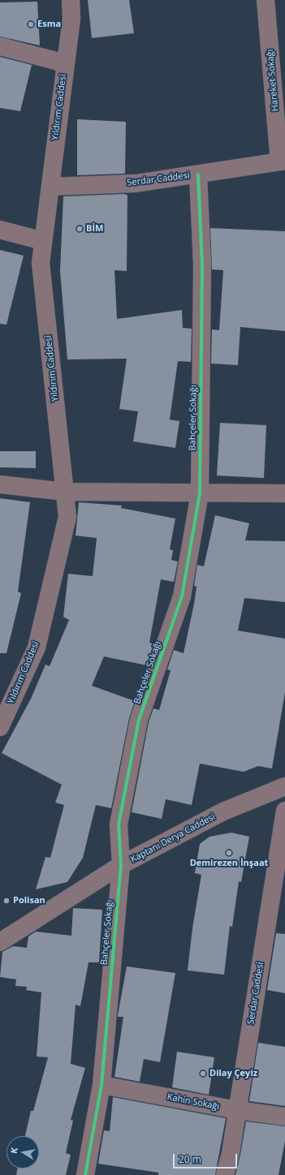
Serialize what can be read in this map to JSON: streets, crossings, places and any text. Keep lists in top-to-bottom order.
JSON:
{
  "streets": {
    "street": [
      "Hareket Sokağı",
      "Yıldırım Caddesi",
      "Serdar Caddesi",
      "Bahçeler Sokağı",
      "Kaptanı Derya Caddesi",
      "Kahin Sokağı"
    ]
  },
  "crossings": [
    ["Hareket Sokağı", "Serdar Caddesi"],
    ["Yıldırım Caddesi", "Serdar Caddesi"],
    ["Serdar Caddesi", "Bahçeler Sokağı"],
    ["Serdar Caddesi", "Kahin Sokağı"],
    ["Bahçeler Sokağı", "Kaptanı Derya Caddesi"],
    ["Bahçeler Sokağı", "Kahin Sokağı"]
  ],
  "places": [
    "Esma",
    "BİM",
    "Demirezen İnşaat",
    "Polisan",
    "Dilay Çeyiz"
  ],
  "scale_bar": "20 m",
  "north": "left"
}
